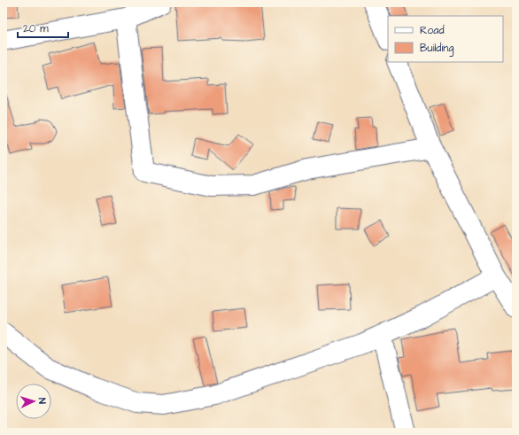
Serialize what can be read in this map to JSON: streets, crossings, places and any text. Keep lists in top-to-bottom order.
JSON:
{
  "legend": ["Road", "Building"],
  "scale_bar": "20 m",
  "north": "right"
}
